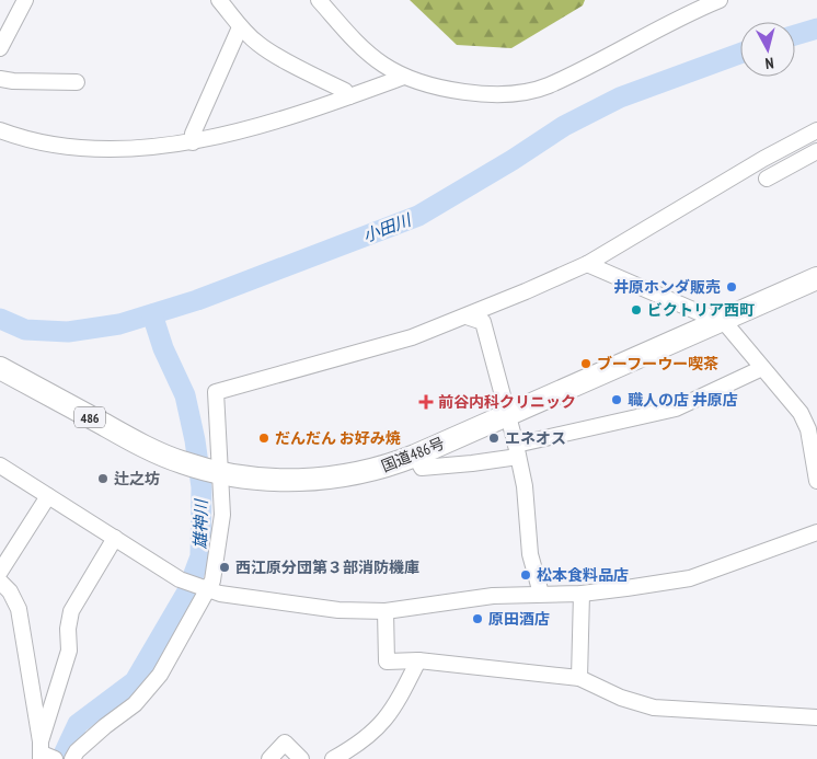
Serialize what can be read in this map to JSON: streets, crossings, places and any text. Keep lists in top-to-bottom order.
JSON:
{
  "streets": {
    "highway": ["486", "国道486号"]
  },
  "water": ["小田川", "雄神川"],
  "places": {
    "other": [
      "井原ホンダ販売",
      "ビクトリア西町",
      "ブーフーウー喫茶",
      "職人の店 井原店",
      "だんだん お好み焼",
      "エネオス",
      "辻之坊",
      "西江原分団第３部消防機庫",
      "松本食料品店",
      "原田酒店"
    ],
    "health": ["前谷内科クリニック"]
  },
  "north": "bottom"
}
